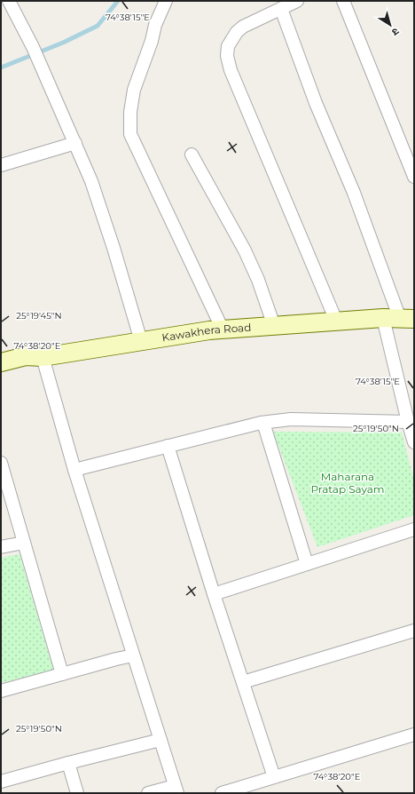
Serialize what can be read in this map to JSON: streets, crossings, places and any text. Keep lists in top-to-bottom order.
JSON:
{
  "streets": {
    "street": ["Kawakhera Road"]
  },
  "parks": ["Maharana Pratap Sayam"],
  "north": "bottom right",
  "coordinates": [
    "74°38'15\"E",
    "25°19'45\"N",
    "74°38'20\"E",
    "25°19'50\"N"
  ]
}
